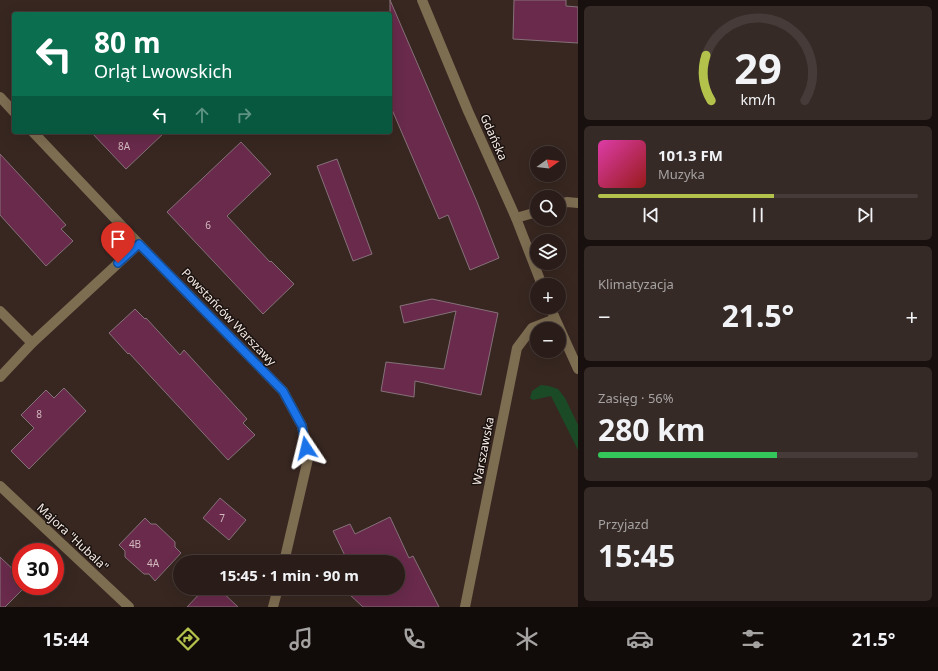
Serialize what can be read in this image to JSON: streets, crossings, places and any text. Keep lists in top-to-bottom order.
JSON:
{
  "streets": {
    "street": [
      "Gdańska",
      "Powstańców Warszawy",
      "Warszawska",
      "Majora \"Hubala\""
    ]
  },
  "house_numbers": [
    "8A",
    "6",
    "8",
    "7",
    "4B",
    "4A"
  ],
  "north": "right",
  "page": {
    "turn": ["80 m", "Orląt Lwowskich"],
    "song": ["101.3 FM", "Muzyka"],
    "map_buttons": ["+", "−"],
    "tile": [
      "Klimatyzacja",
      ["Zasięg · 56%", "280 km"],
      ["Przyjazd", "15:45"]
    ],
    "heat": ["−", "21.5°", "+"],
    "limit": "30",
    "trip": "15:45 · 1 min · 90 m",
    "tabs": ["15:44", "21.5°"],
    "gauge": ["29", "km/h"]
  }
}
